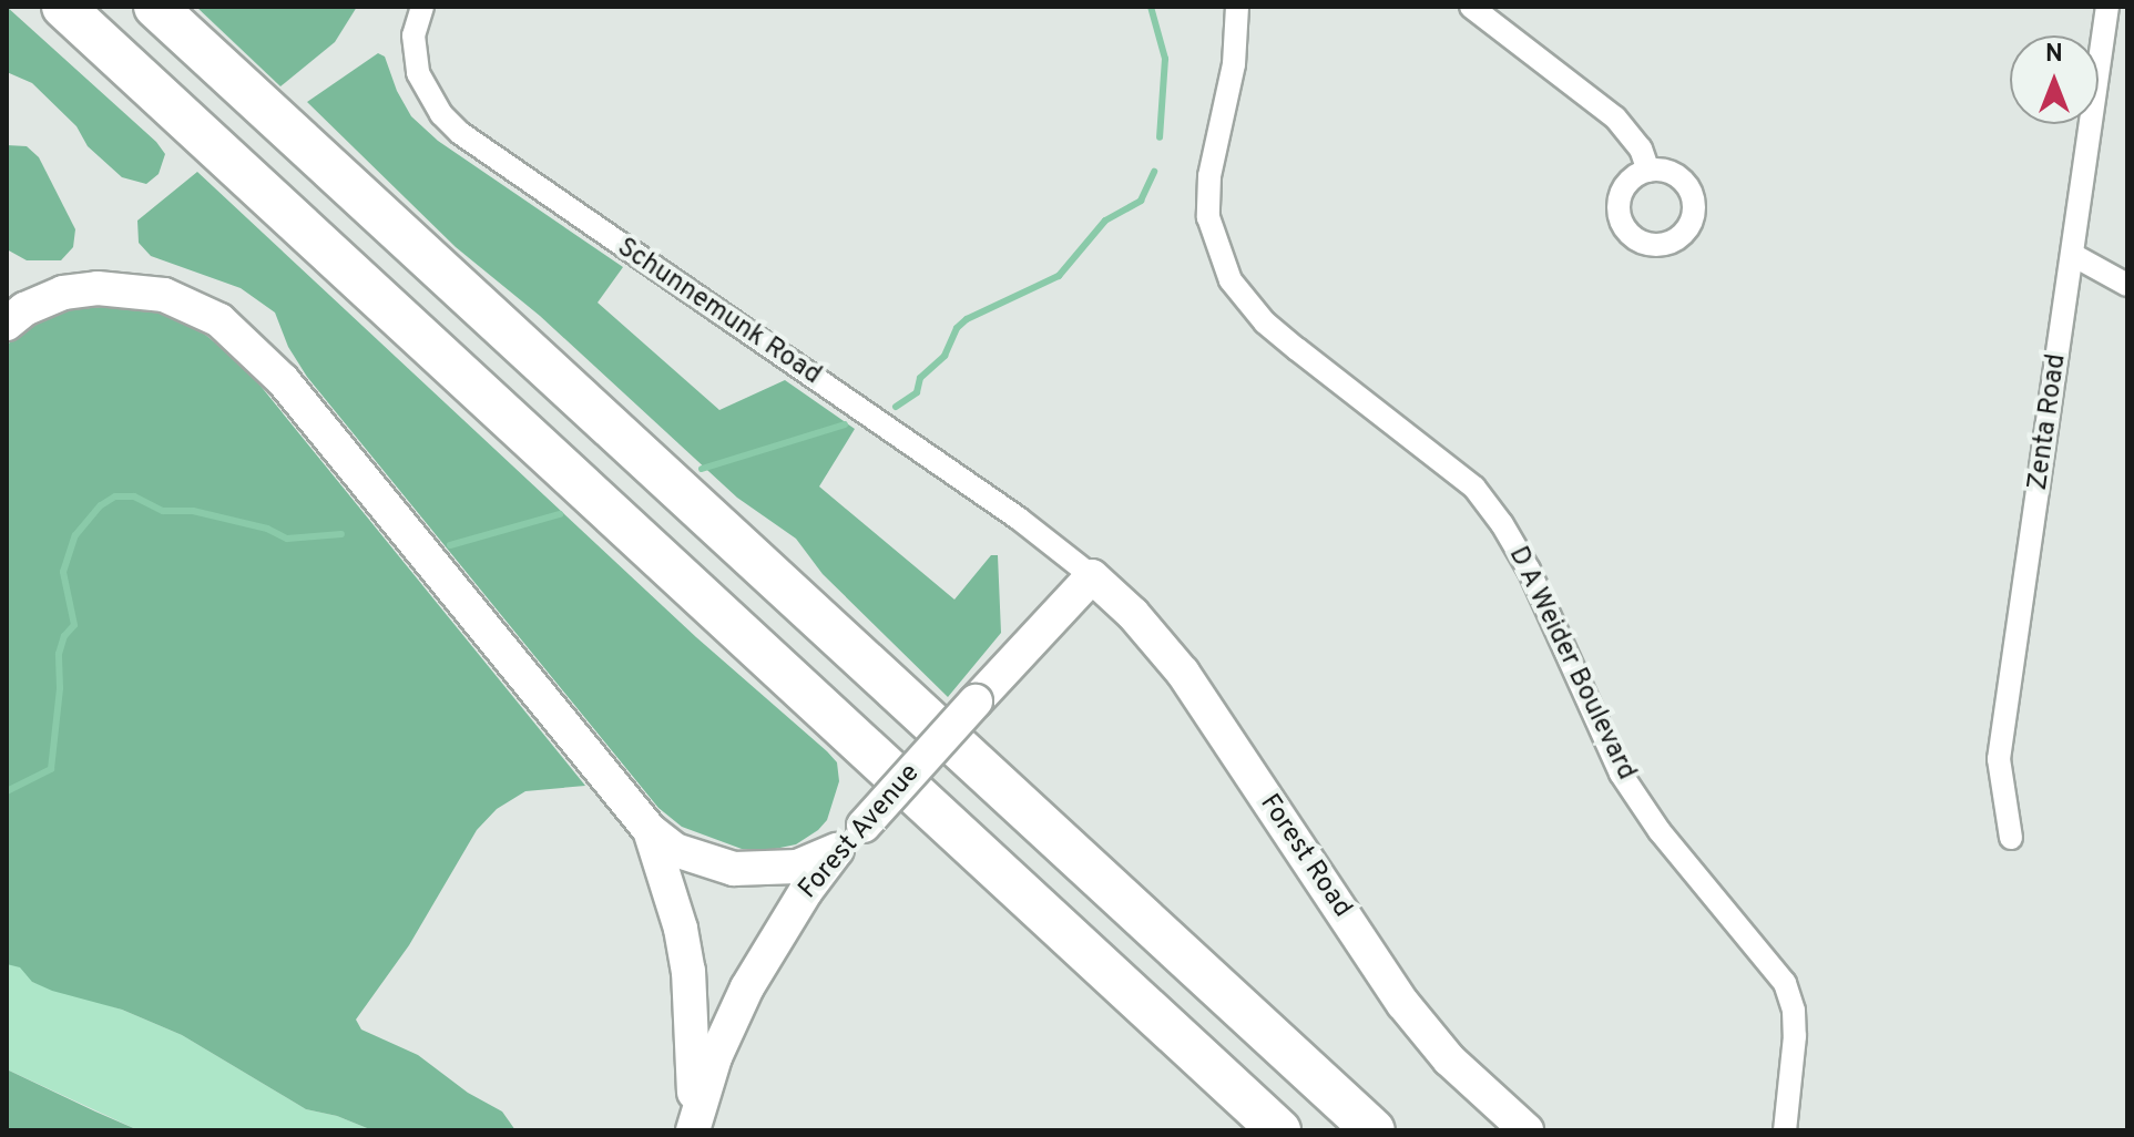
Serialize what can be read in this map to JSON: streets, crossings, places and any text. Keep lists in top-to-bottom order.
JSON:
{
  "streets": {
    "street": [
      "Schunnemunk Road",
      "Zenta Road",
      "D A Weider Boulevard",
      "Forest Avenue",
      "Forest Road"
    ]
  },
  "crossings": [
    ["Schunnemunk Road", "Forest Avenue"],
    ["Schunnemunk Road", "Forest Road"],
    ["Forest Avenue", "Forest Road"]
  ],
  "north": "top"
}
